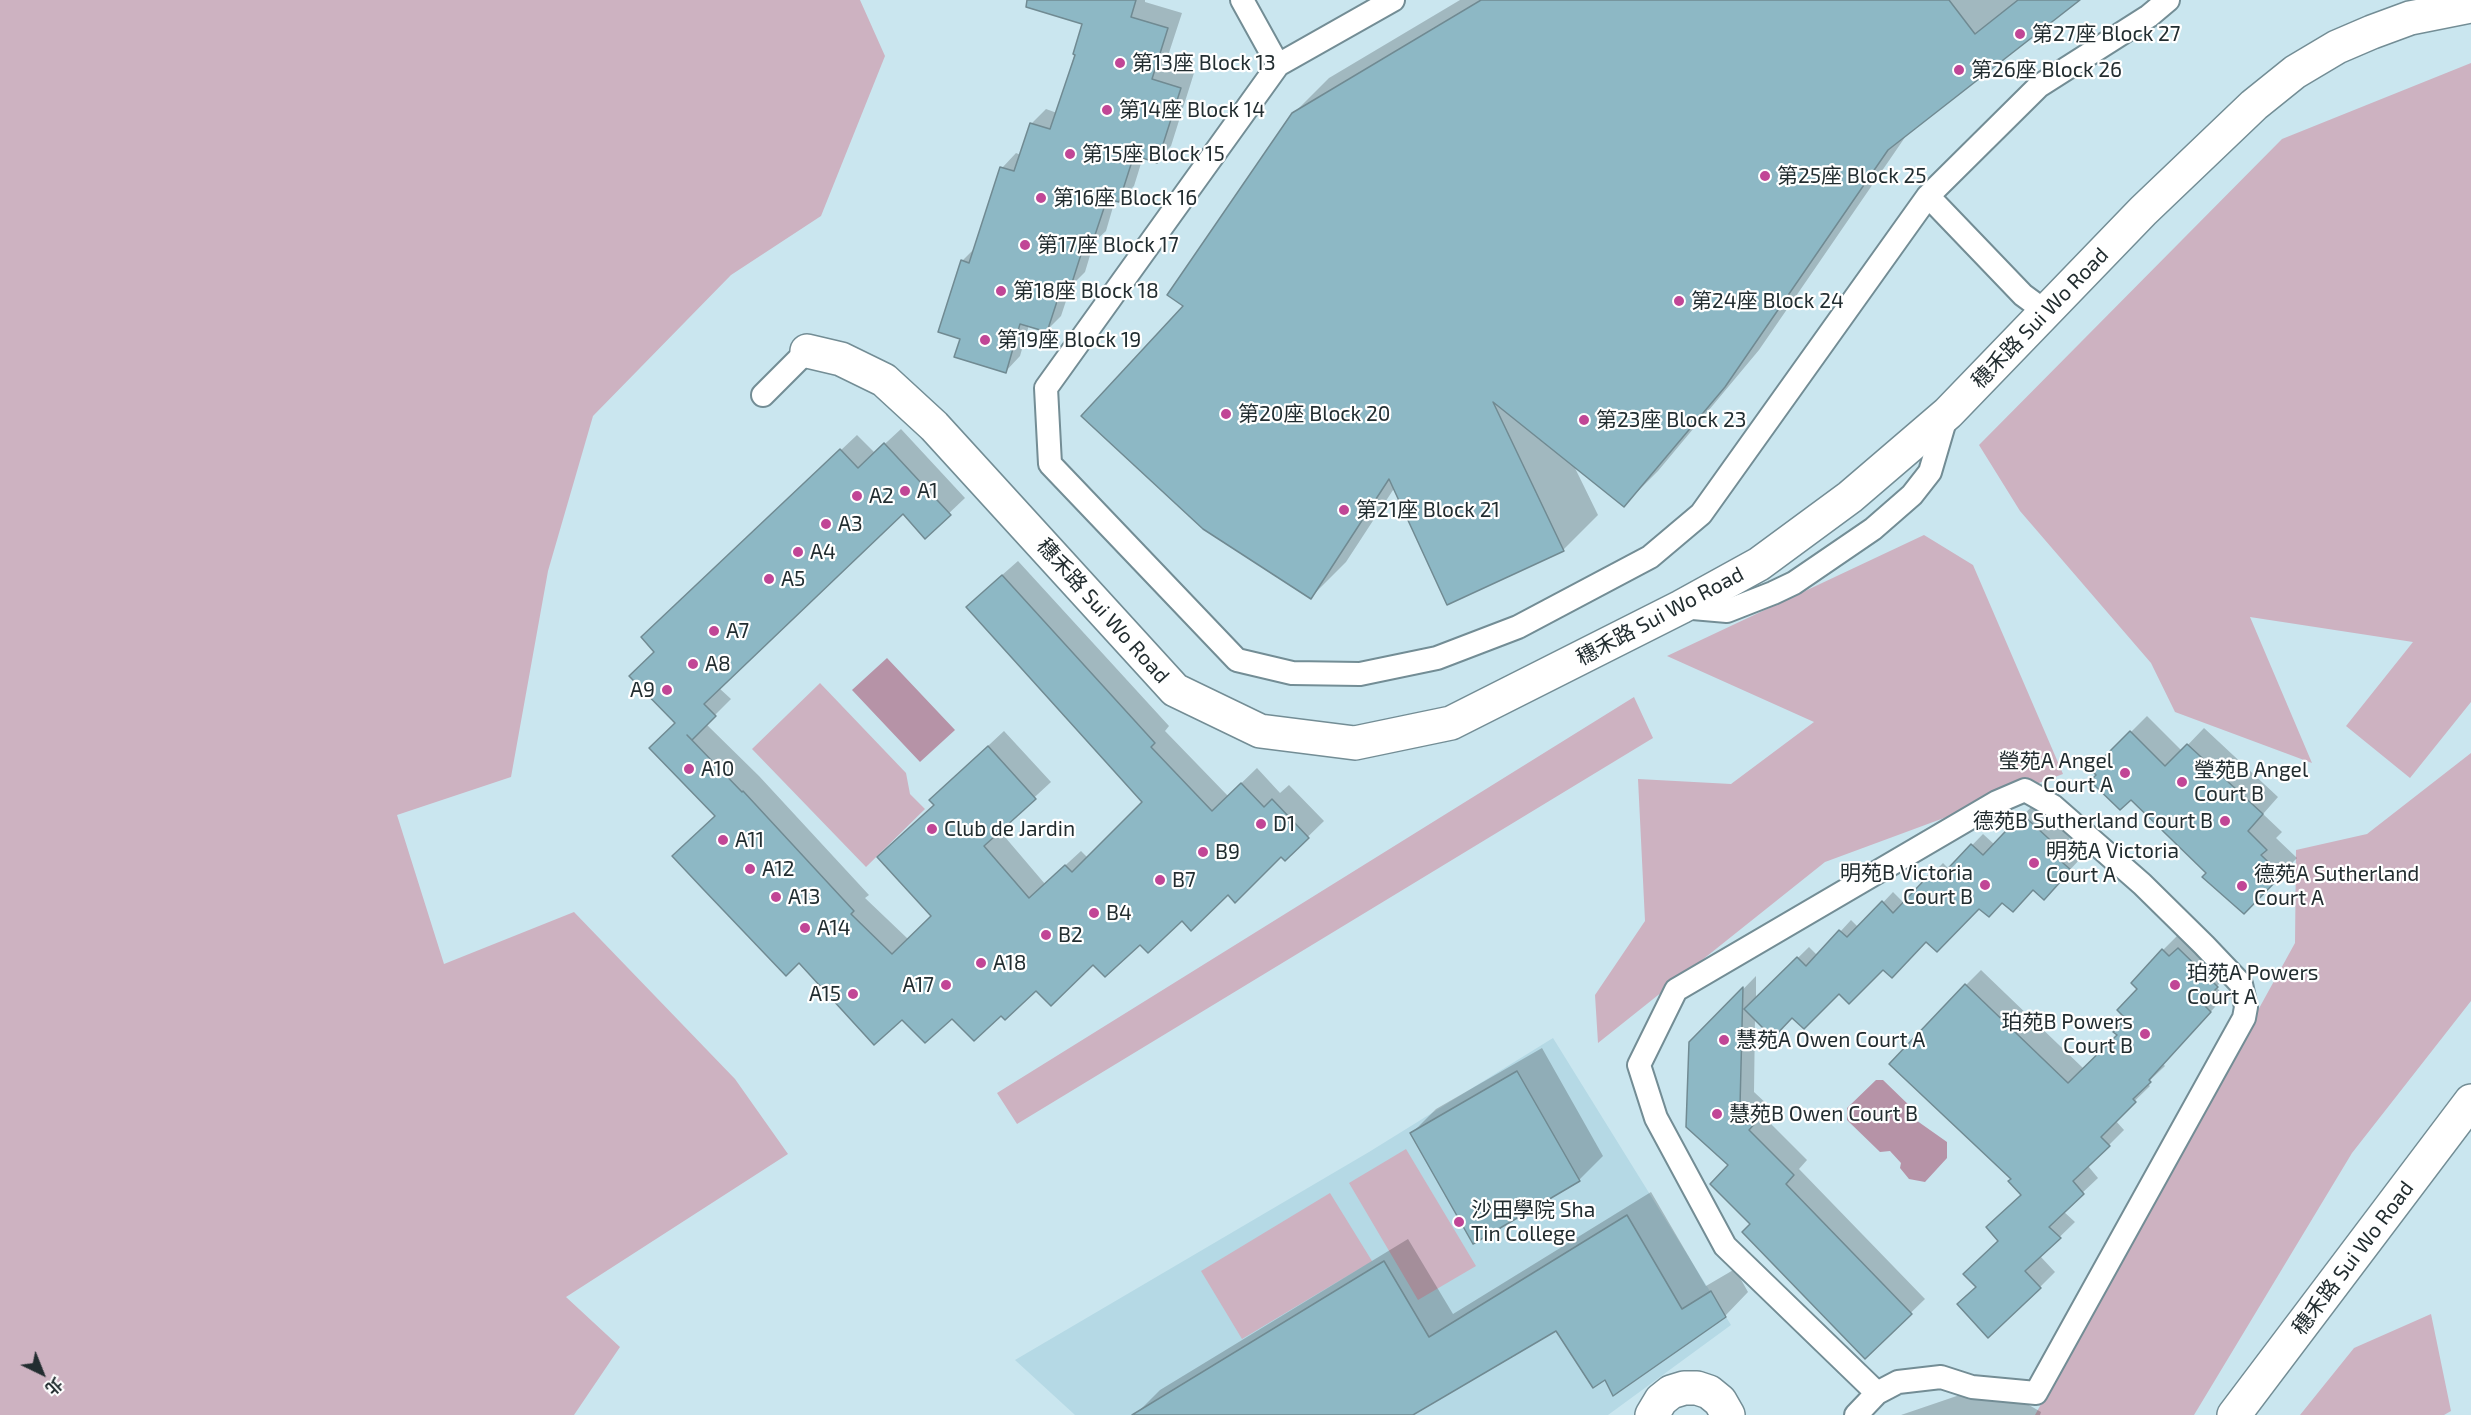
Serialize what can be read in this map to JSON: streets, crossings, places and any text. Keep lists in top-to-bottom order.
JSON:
{
  "streets": {
    "street": ["穗禾路 Sui Wo Road"]
  },
  "places": [
    "第27座 Block 27",
    "第13座 Block 13",
    "第26座 Block 26",
    "第14座 Block 14",
    "第15座 Block 15",
    "第25座 Block 25",
    "第16座 Block 16",
    "第17座 Block 17",
    "第18座 Block 18",
    "第24座 Block 24",
    "第19座 Block 19",
    "第20座 Block 20",
    "第23座 Block 23",
    "A1",
    "A2",
    "第21座 Block 21",
    "A3",
    "A4",
    "A5",
    "A7",
    "A8",
    "A9",
    "A10",
    "瑩苑A Angel Court A",
    "瑩苑B Angel Court B",
    "德苑B Sutherland Court B",
    "D1",
    "Club de Jardin",
    "A11",
    "B9",
    "明苑A Victoria Court A",
    "A12",
    "B7",
    "明苑B Victoria Court B",
    "德苑A Sutherland Court A",
    "A13",
    "B4",
    "A14",
    "B2",
    "A18",
    "A17",
    "珀苑A Powers Court A",
    "A15",
    "珀苑B Powers Court B",
    "慧苑A Owen Court A",
    "慧苑B Owen Court B",
    "沙田學院 Sha Tin College"
  ],
  "north": "bottom right"
}
